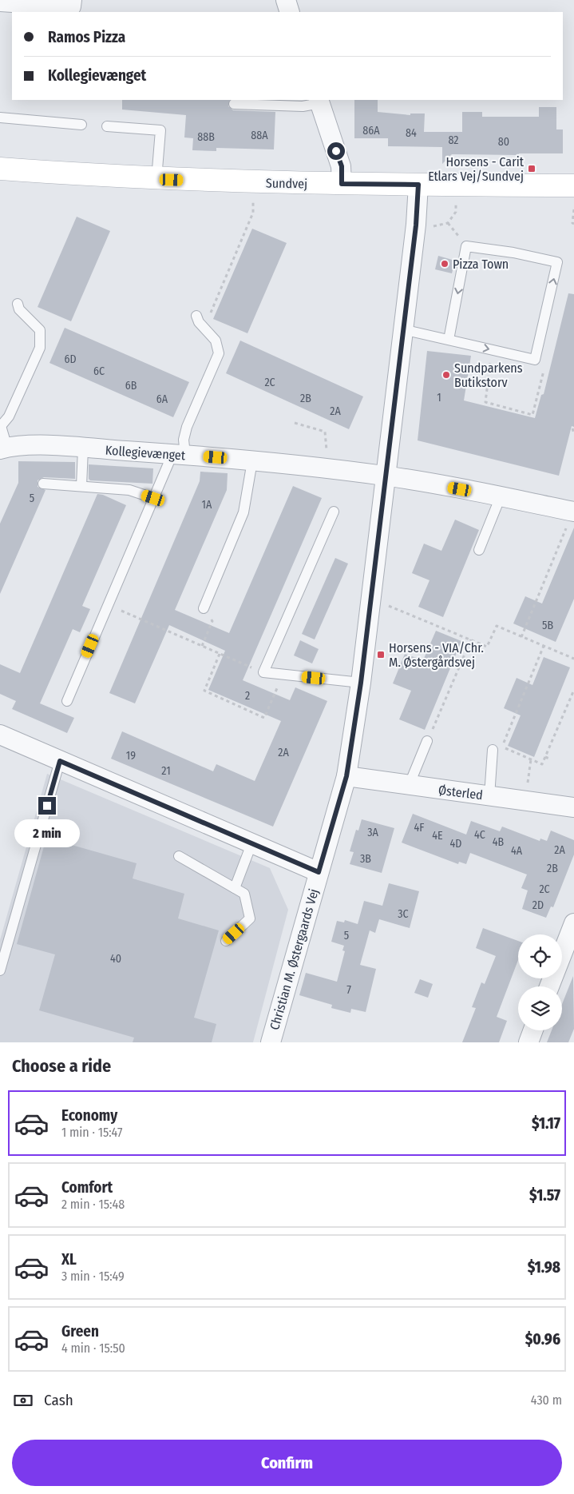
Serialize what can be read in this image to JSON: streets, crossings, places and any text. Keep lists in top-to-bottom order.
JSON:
{
  "streets": {
    "main road": ["Sundvej"],
    "street": ["Kollegievænget", "Østerled", "Christian M. Østergaards Vej"]
  },
  "crossings": [
    ["Sundvej", "Christian M. Østergaards Vej"],
    ["Kollegievænget", "Christian M. Østergaards Vej"],
    ["Østerled", "Christian M. Østergaards Vej"]
  ],
  "places": {
    "transit": ["Horsens - Carit Etlars Vej/Sundvej", "Horsens - VIA/Chr. M. Østergårdsvej"],
    "other": ["Pizza Town", "Sundparkens Butikstorv"]
  },
  "house_numbers": [
    "86A",
    "84",
    "88A",
    "88B",
    "82",
    "80",
    "6D",
    "6C",
    "2C",
    "6B",
    "1",
    "2B",
    "6A",
    "2A",
    "5",
    "1A",
    "5B",
    "2",
    "2A",
    "19",
    "21",
    "4F",
    "3A",
    "4C",
    "4E",
    "4B",
    "4D",
    "2A",
    "4A",
    "3B",
    "2B",
    "2C",
    "2D",
    "3C",
    "5",
    "40",
    "7"
  ],
  "page": {
    "banner": ["Ramos Pizza", "Kollegievænget"],
    "bubble": "2 min",
    "heading": "Choose a ride",
    "list": [
      {
        "name": "Economy",
        "note": "1 min · 15:47",
        "value": "$1.17"
      },
      {
        "name": "Comfort",
        "note": "2 min · 15:48",
        "value": "$1.57"
      },
      {
        "name": "XL",
        "note": "3 min · 15:49",
        "value": "$1.98"
      },
      {
        "name": "Green",
        "note": "4 min · 15:50",
        "value": "$0.96"
      }
    ],
    "pay": ["Cash", "430 m"],
    "buttons": "Confirm"
  }
}
